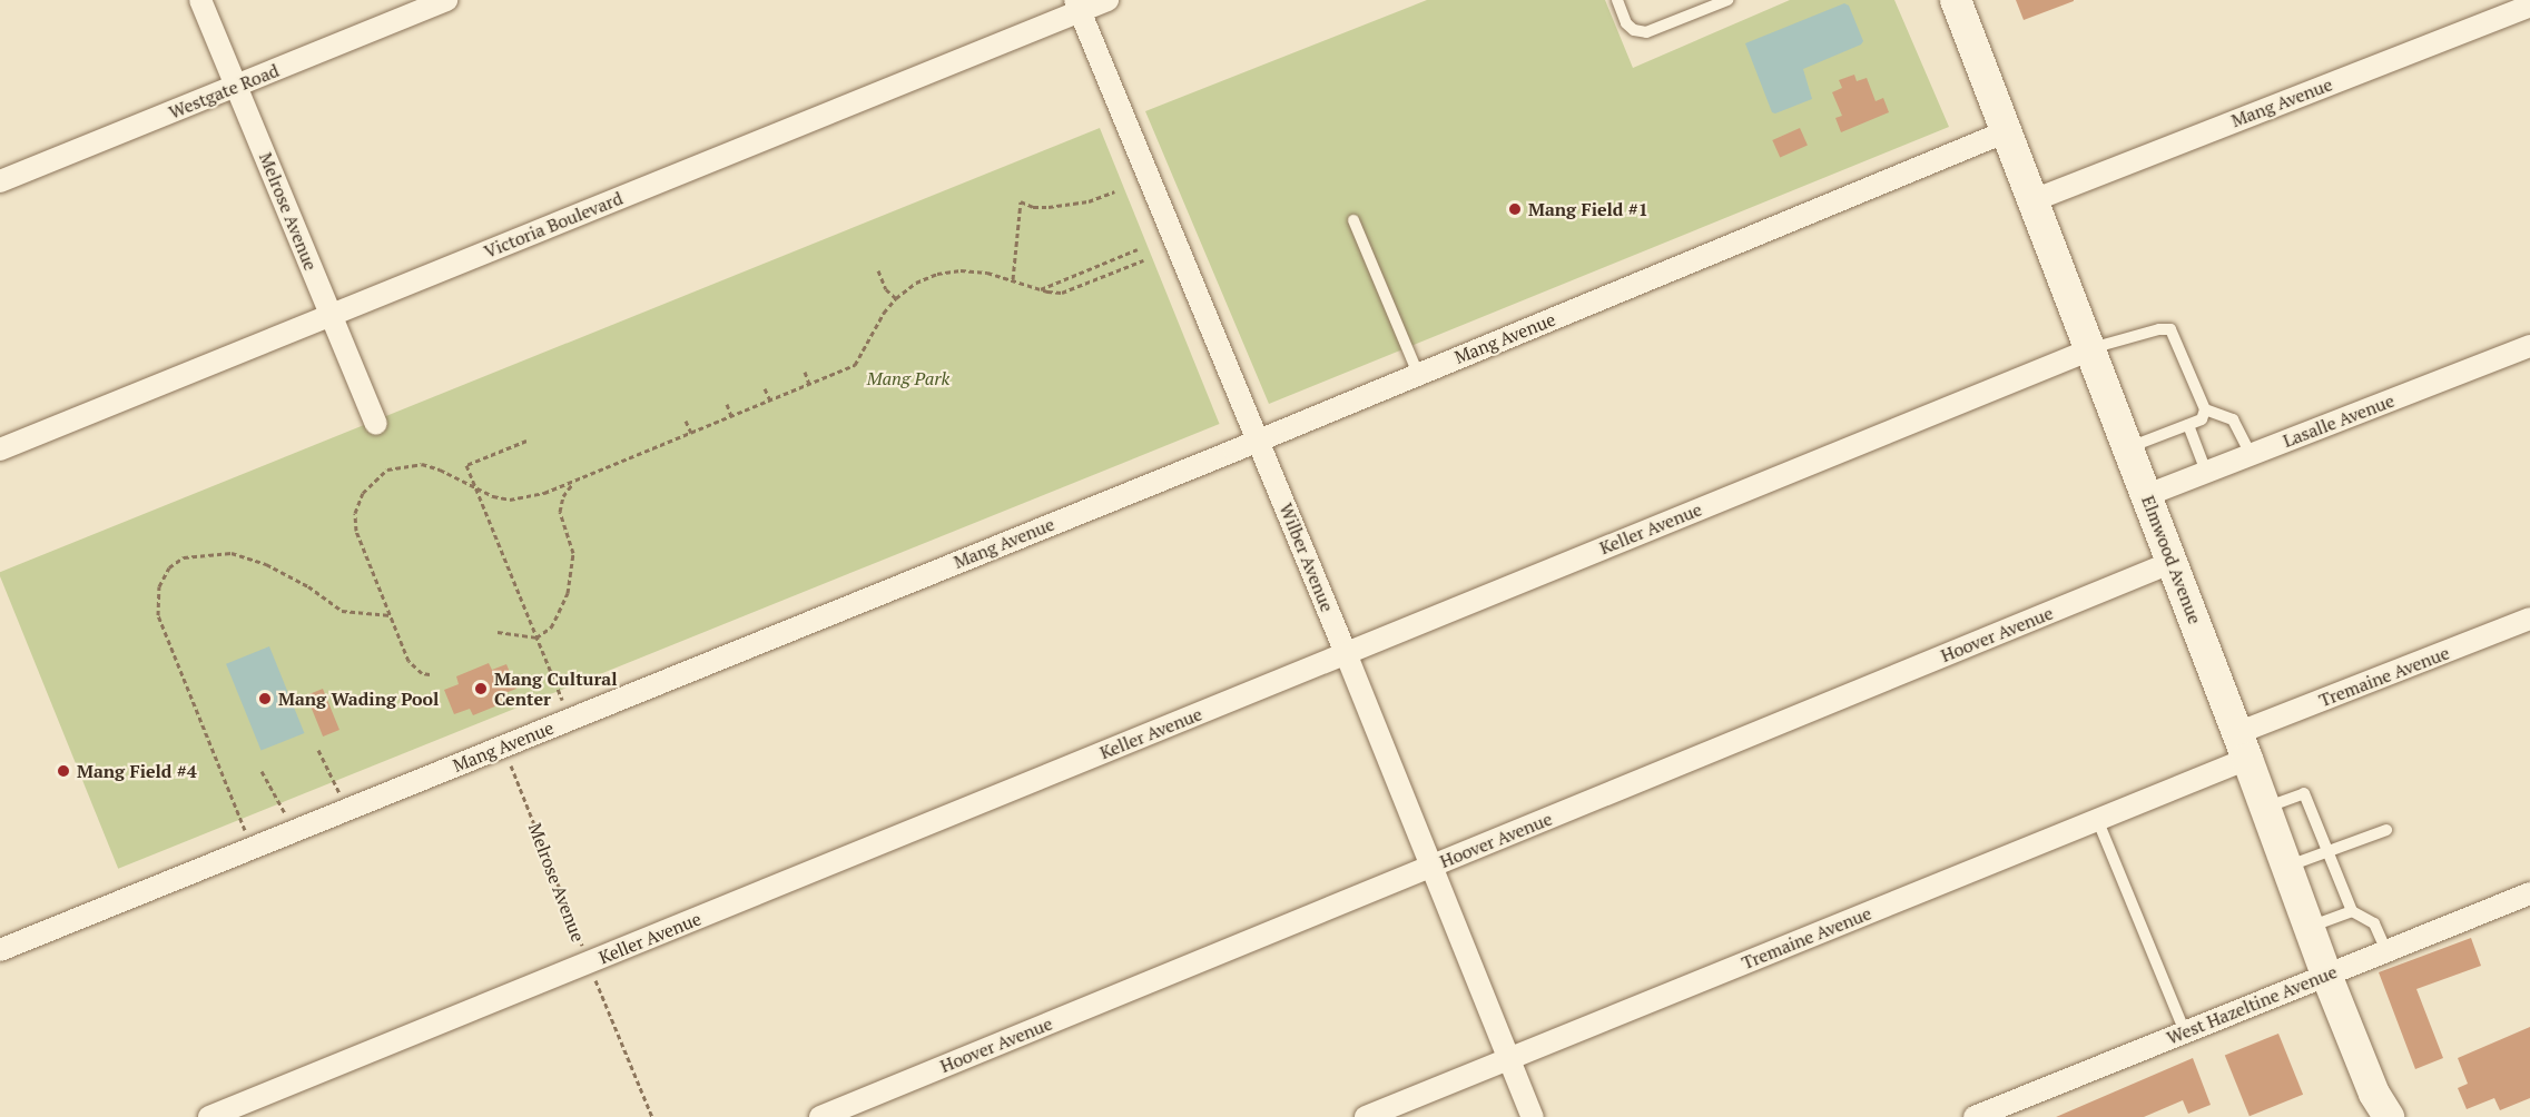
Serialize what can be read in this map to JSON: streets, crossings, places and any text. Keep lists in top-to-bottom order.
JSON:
{
  "streets": {
    "street": [
      "Westgate Road",
      "Mang Avenue",
      "Melrose Avenue",
      "Victoria Boulevard",
      "Lasalle Avenue",
      "Keller Avenue",
      "Wilber Avenue",
      "Elmwood Avenue",
      "Hoover Avenue",
      "Tremaine Avenue",
      "West Hazeltine Avenue"
    ]
  },
  "crossings": [
    ["Westgate Road", "Melrose Avenue"],
    ["Mang Avenue", "Wilber Avenue"],
    ["Mang Avenue", "Elmwood Avenue"],
    ["Melrose Avenue", "Victoria Boulevard"],
    ["Melrose Avenue", "Keller Avenue"],
    ["Victoria Boulevard", "Wilber Avenue"],
    ["Lasalle Avenue", "Elmwood Avenue"],
    ["Keller Avenue", "Wilber Avenue"],
    ["Keller Avenue", "Elmwood Avenue"],
    ["Wilber Avenue", "Hoover Avenue"],
    ["Wilber Avenue", "Tremaine Avenue"],
    ["Elmwood Avenue", "Hoover Avenue"],
    ["Elmwood Avenue", "Tremaine Avenue"],
    ["Elmwood Avenue", "West Hazeltine Avenue"]
  ],
  "parks": ["Mang Park"],
  "places": [
    "Mang Field #1",
    "Mang Cultural Center",
    "Mang Wading Pool",
    "Mang Field #4"
  ]
}
